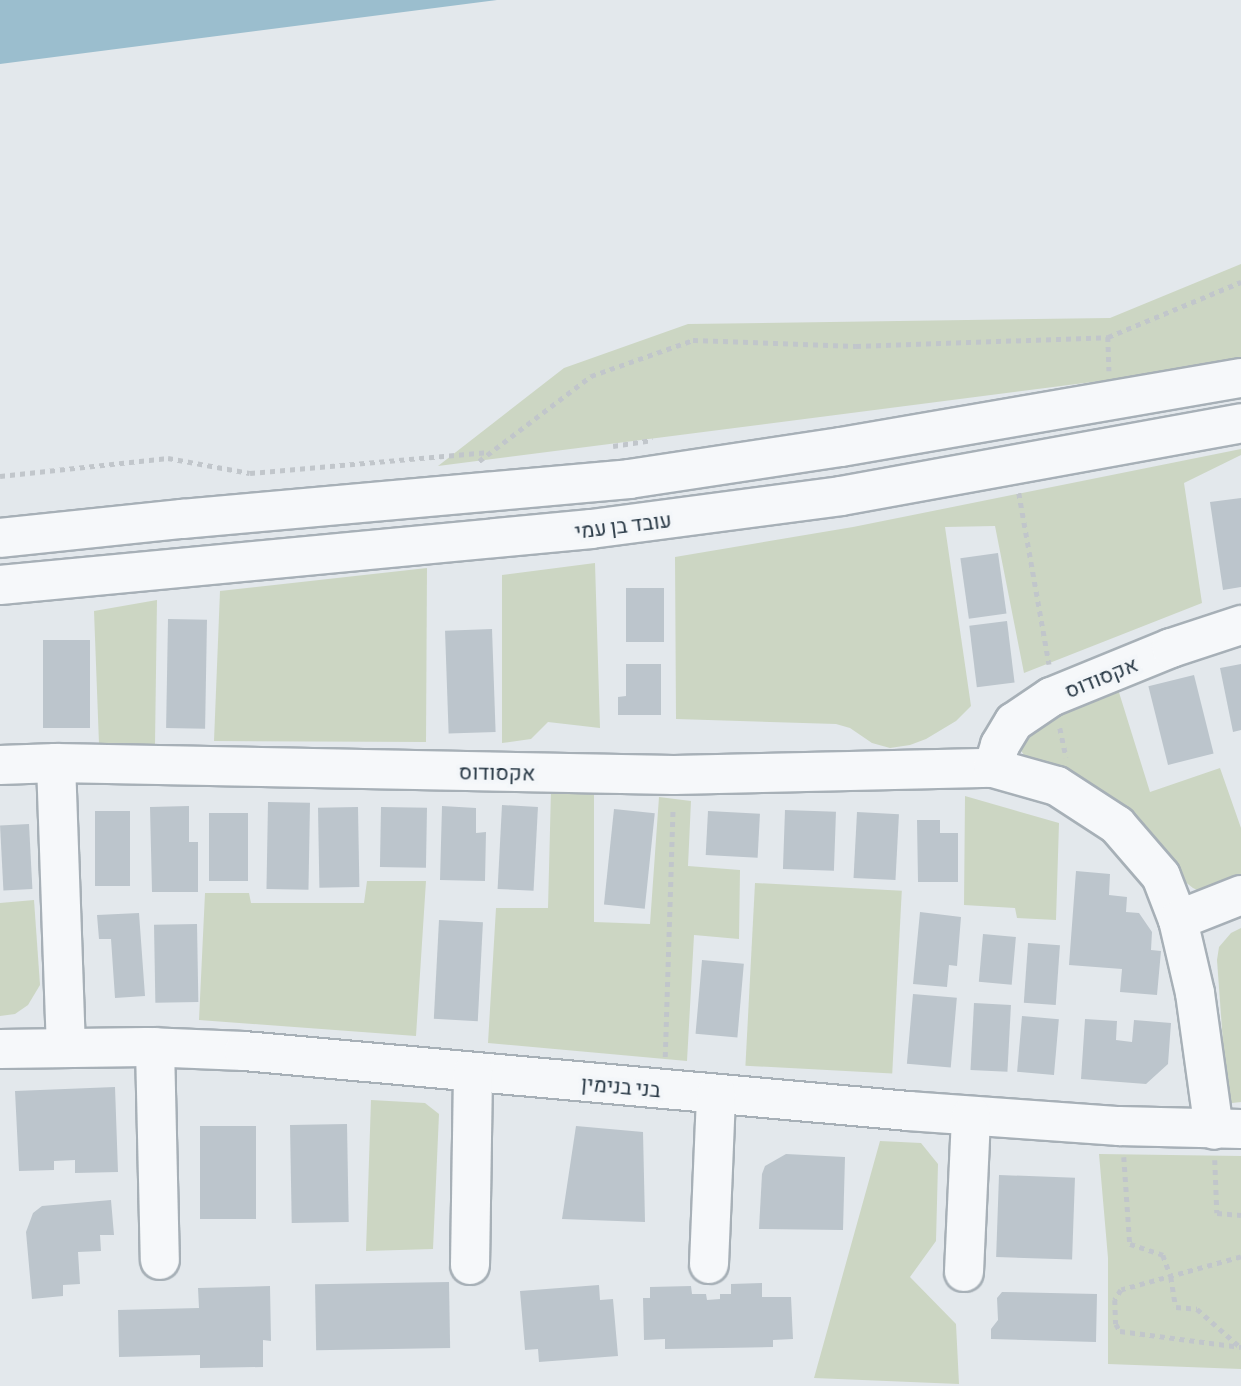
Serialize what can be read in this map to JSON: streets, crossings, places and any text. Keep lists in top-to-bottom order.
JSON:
{
  "streets": {
    "street": ["עובד בן עמי", "אקסודוס", "בני בנימין"]
  },
  "crossings": [
    ["אקסודוס", "בני בנימין"]
  ]
}
